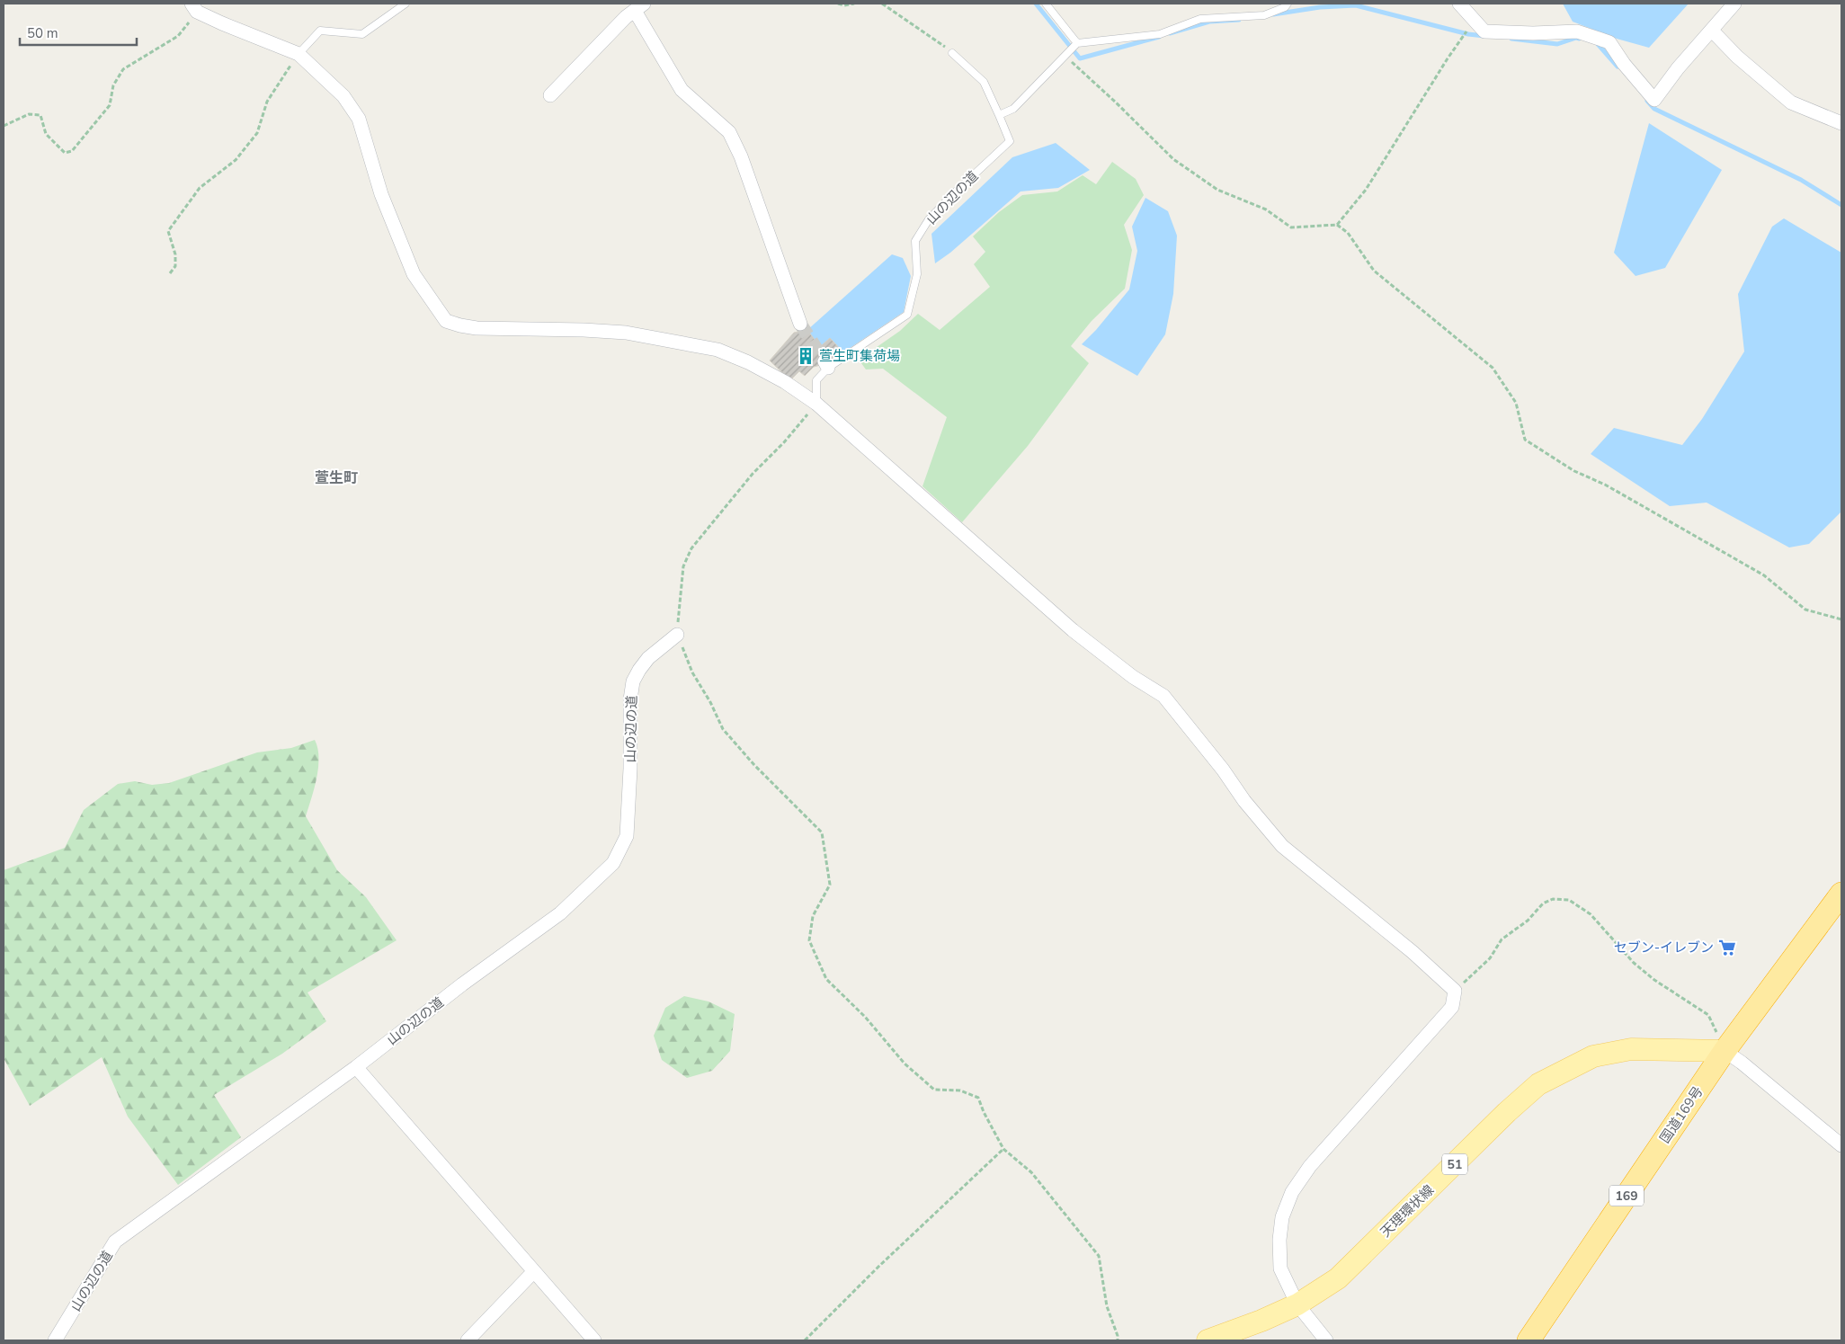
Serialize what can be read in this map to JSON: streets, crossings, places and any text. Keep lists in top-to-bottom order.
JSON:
{
  "streets": {
    "highway": ["国道169号", "169"],
    "main road": ["51", "天理環状線"],
    "street": ["山の辺の道"]
  },
  "crossings": [
    ["国道169号", "天理環状線"]
  ],
  "districts": ["萱生町"],
  "places": {
    "building": ["萱生町集荷場"],
    "supermarket": ["セブン-イレブン"]
  },
  "scale_bar": "50 m"
}
